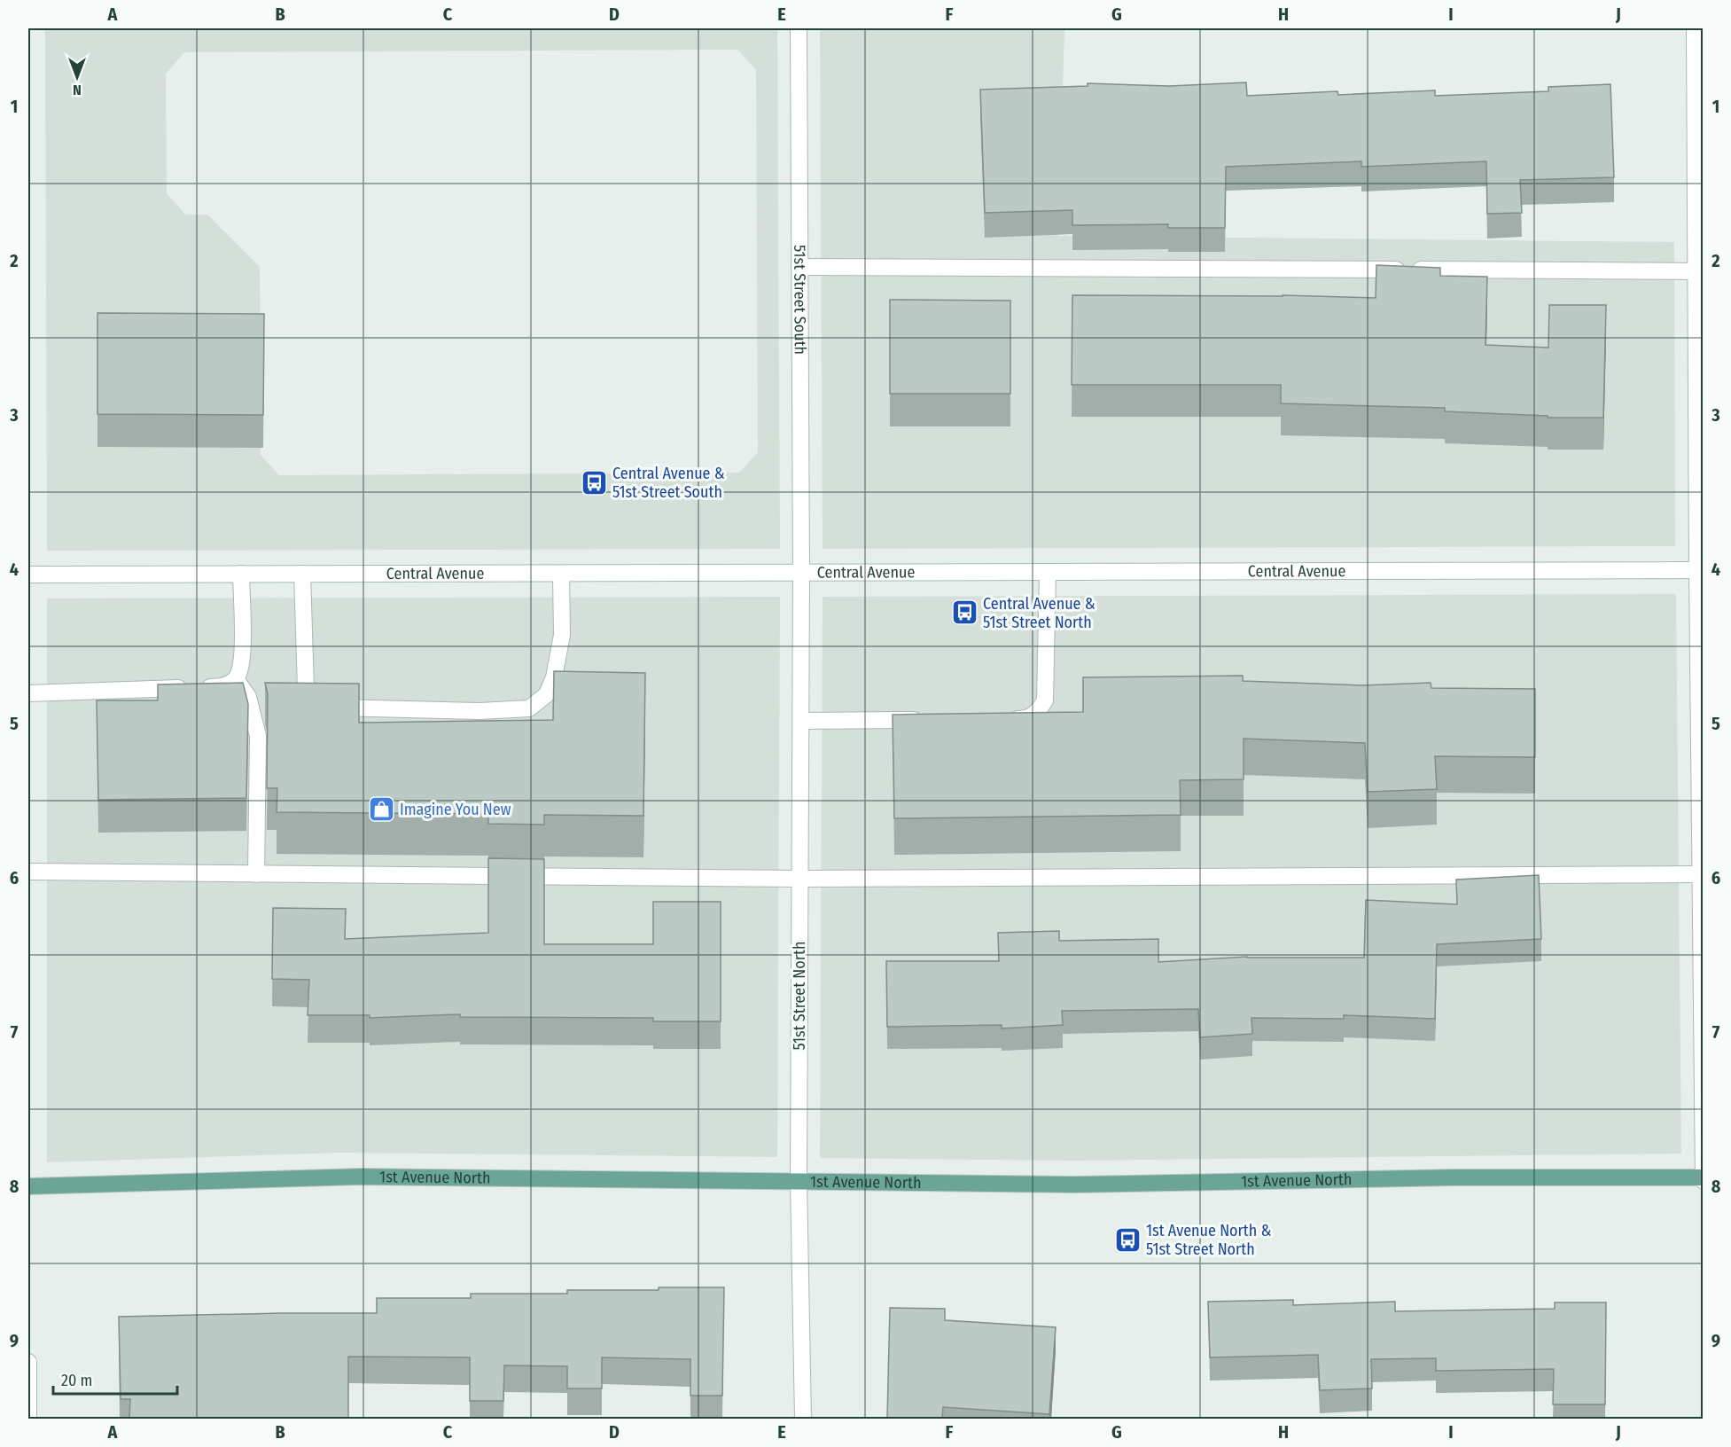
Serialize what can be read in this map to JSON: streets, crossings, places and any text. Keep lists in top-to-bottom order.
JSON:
{
  "streets": {
    "main road": ["1st Avenue North"],
    "street": ["51st Street South", "Central Avenue", "51st Street North"]
  },
  "crossings": [
    ["51st Street South", "Central Avenue"],
    ["51st Street South", "51st Street North"],
    ["Central Avenue", "51st Street North"],
    ["51st Street North", "1st Avenue North"]
  ],
  "places": {
    "bus stop": ["Central Avenue & 51st Street South", "Central Avenue & 51st Street North", "1st Avenue North & 51st Street North"],
    "shop": ["Imagine You New"]
  },
  "scale_bar": "20 m",
  "north": "bottom",
  "grid": {
    "columns": [
      "A",
      "B",
      "C",
      "D",
      "E",
      "F",
      "G",
      "H",
      "I",
      "J"
    ],
    "rows": [
      "1",
      "2",
      "3",
      "4",
      "5",
      "6",
      "7",
      "8",
      "9"
    ]
  }
}
